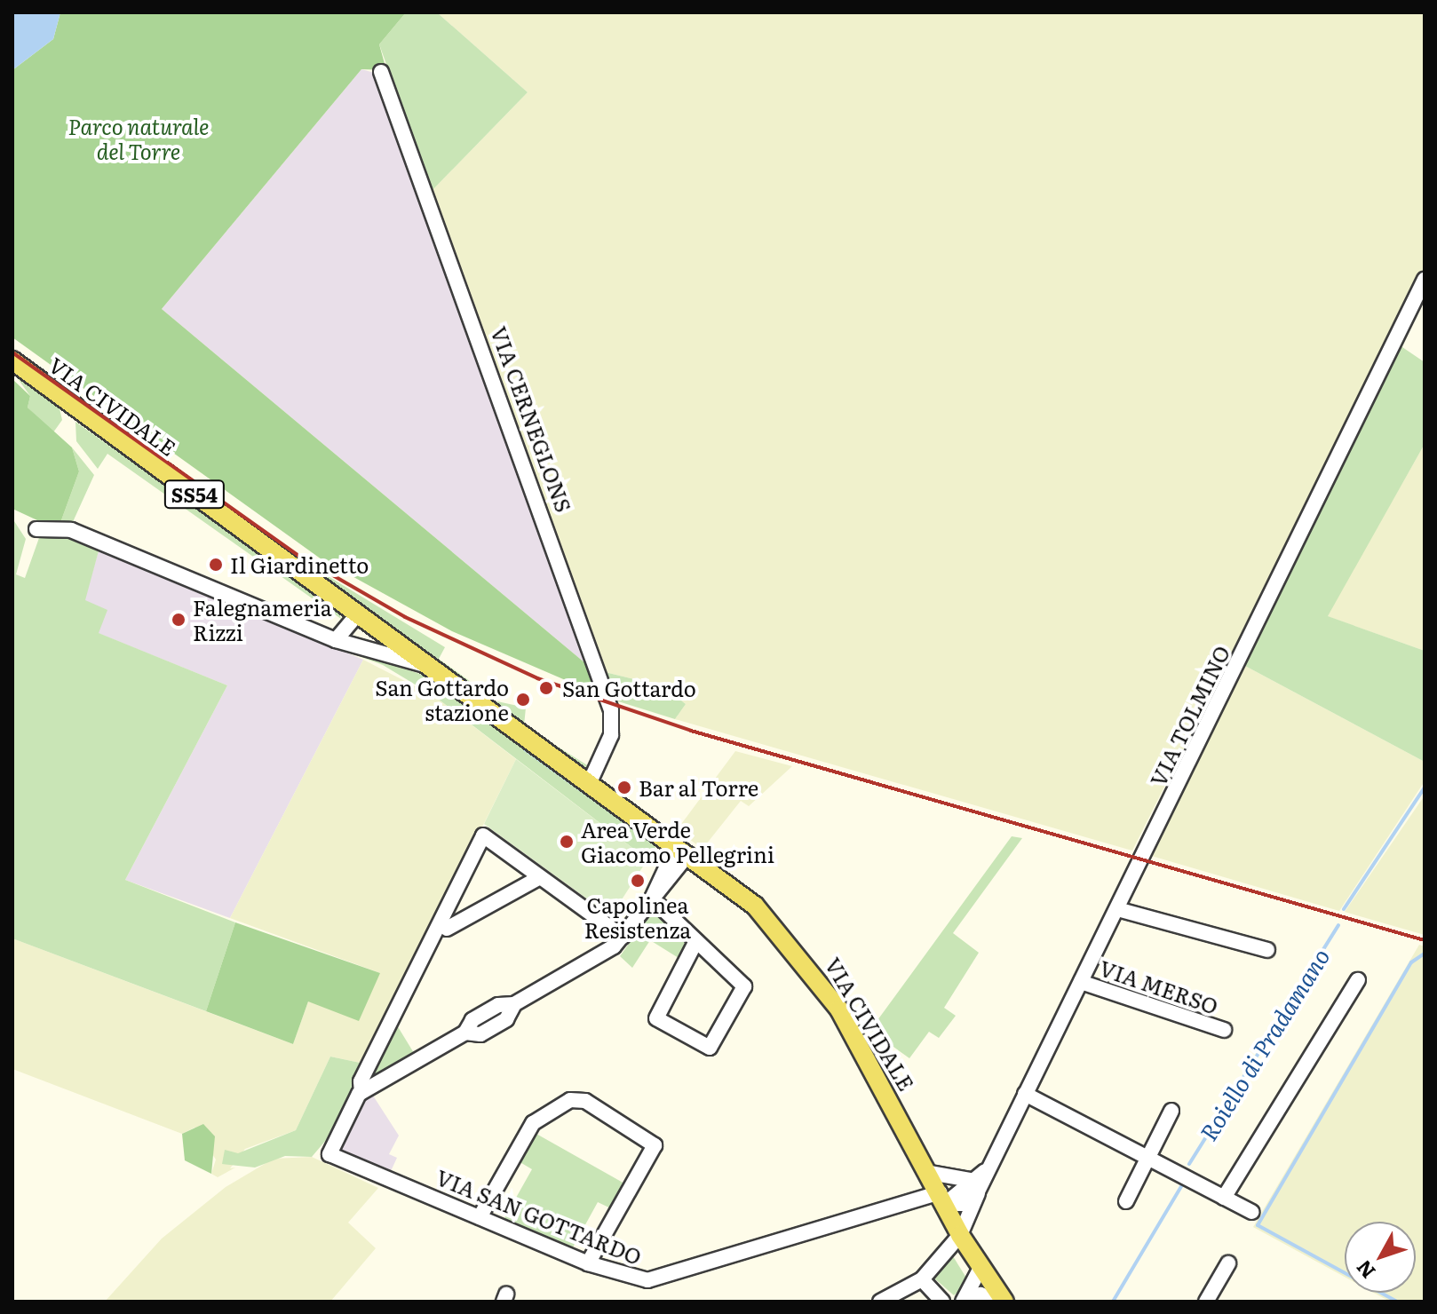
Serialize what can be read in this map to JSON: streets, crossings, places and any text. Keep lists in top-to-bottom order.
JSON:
{
  "streets": {
    "main road": ["VIA CIVIDALE", "SS54"],
    "street": [
      "VIA CERNEGLONS",
      "VIA TOLMINO",
      "VIA MERSO",
      "VIA SAN GOTTARDO"
    ]
  },
  "crossings": [
    ["VIA CIVIDALE", "VIA CERNEGLONS"],
    ["VIA CIVIDALE", "VIA TOLMINO"],
    ["VIA CIVIDALE", "VIA SAN GOTTARDO"],
    ["VIA TOLMINO", "VIA MERSO"],
    ["VIA TOLMINO", "VIA SAN GOTTARDO"]
  ],
  "water": ["Roiello di Pradamano"],
  "parks": ["Parco naturale del Torre"],
  "places": [
    "Il Giardinetto",
    "Falegnameria Rizzi",
    "San Gottardo",
    "San Gottardo stazione",
    "Bar al Torre",
    "Area Verde Giacomo Pellegrini",
    "Capolinea Resistenza"
  ],
  "north": "bottom left"
}
